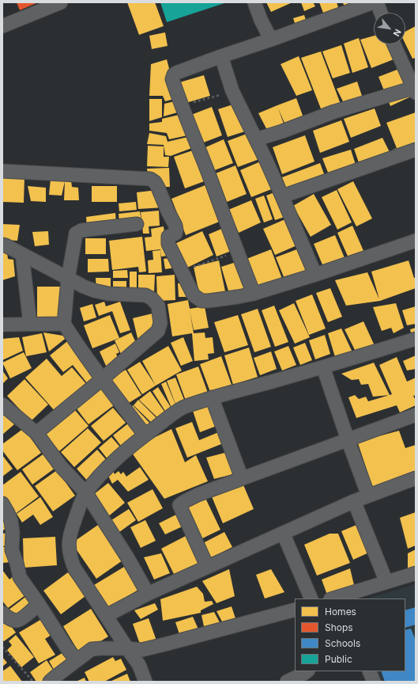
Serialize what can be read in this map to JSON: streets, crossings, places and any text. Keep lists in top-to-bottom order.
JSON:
{
  "legend": [
    "Homes",
    "Shops",
    "Schools",
    "Public"
  ],
  "north": "bottom right"
}
